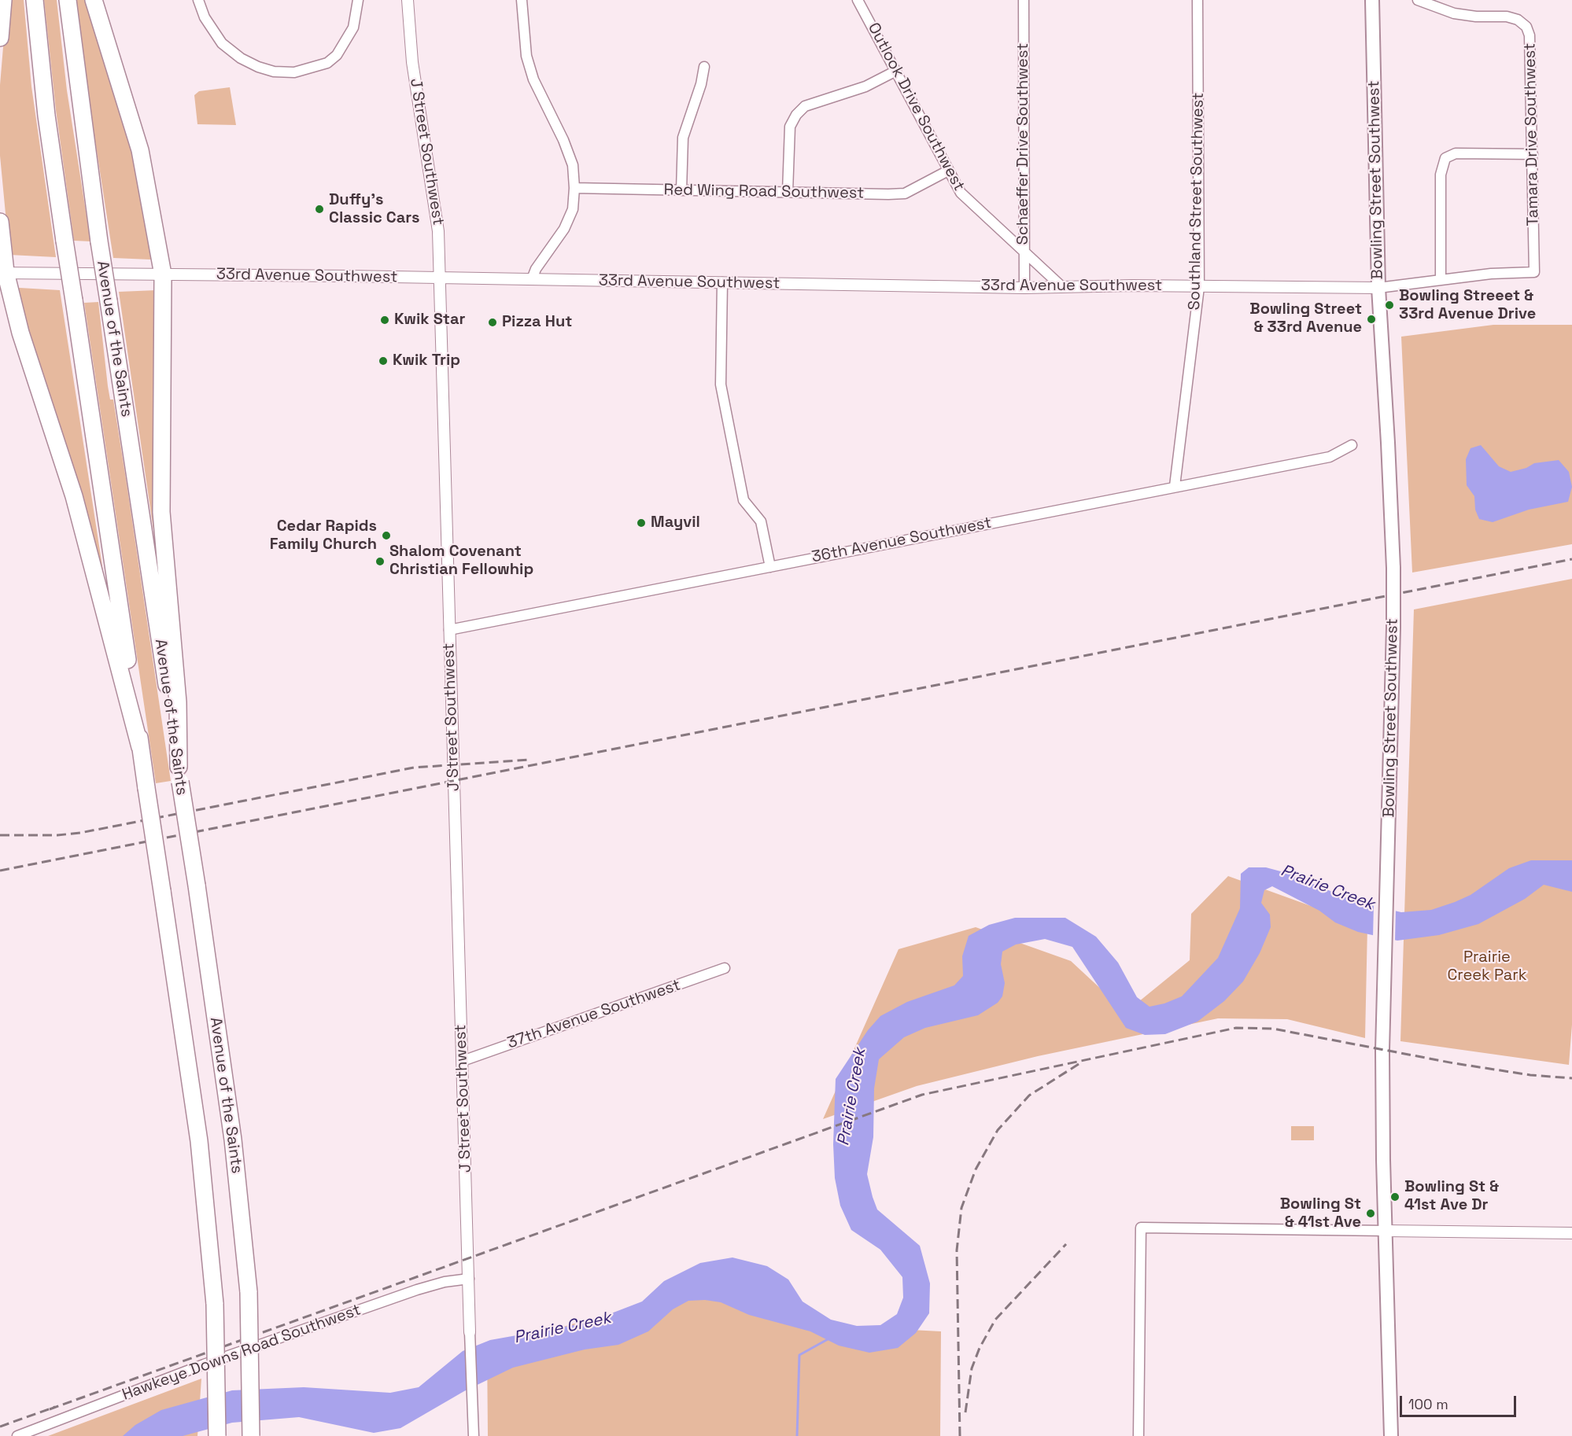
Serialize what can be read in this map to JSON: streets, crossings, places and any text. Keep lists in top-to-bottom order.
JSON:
{
  "streets": {
    "highway": ["Avenue of the Saints"],
    "main road": ["Bowling Street Southwest"],
    "street": [
      "Outlook Drive Southwest",
      "Tamara Drive Southwest",
      "Schaeffer Drive Southwest",
      "J Street Southwest",
      "Red Wing Road Southwest",
      "Southland Street Southwest",
      "33rd Avenue Southwest",
      "36th Avenue Southwest",
      "37th Avenue Southwest",
      "Hawkeye Downs Road Southwest"
    ]
  },
  "crossings": [
    ["Outlook Drive Southwest", "Schaeffer Drive Southwest"],
    ["Outlook Drive Southwest", "Red Wing Road Southwest"],
    ["Outlook Drive Southwest", "33rd Avenue Southwest"],
    ["Schaeffer Drive Southwest", "33rd Avenue Southwest"],
    ["J Street Southwest", "33rd Avenue Southwest"],
    ["J Street Southwest", "36th Avenue Southwest"],
    ["J Street Southwest", "37th Avenue Southwest"],
    ["J Street Southwest", "Hawkeye Downs Road Southwest"],
    ["Bowling Street Southwest", "33rd Avenue Southwest"],
    ["Southland Street Southwest", "33rd Avenue Southwest"],
    ["Southland Street Southwest", "36th Avenue Southwest"]
  ],
  "water": ["Prairie Creek"],
  "parks": ["Prairie Creek Park"],
  "places": [
    "Duffy's Classic Cars",
    "Bowling Streeet & 33rd Avenue Drive",
    "Bowling Street & 33rd Avenue",
    "Kwik Star",
    "Pizza Hut",
    "Kwik Trip",
    "Mayvil",
    "Cedar Rapids Family Church",
    "Shalom Covenant Christian Fellowhip",
    "Bowling St & 41st Ave Dr",
    "Bowling St & 41st Ave"
  ],
  "scale_bar": "100 m"
}
